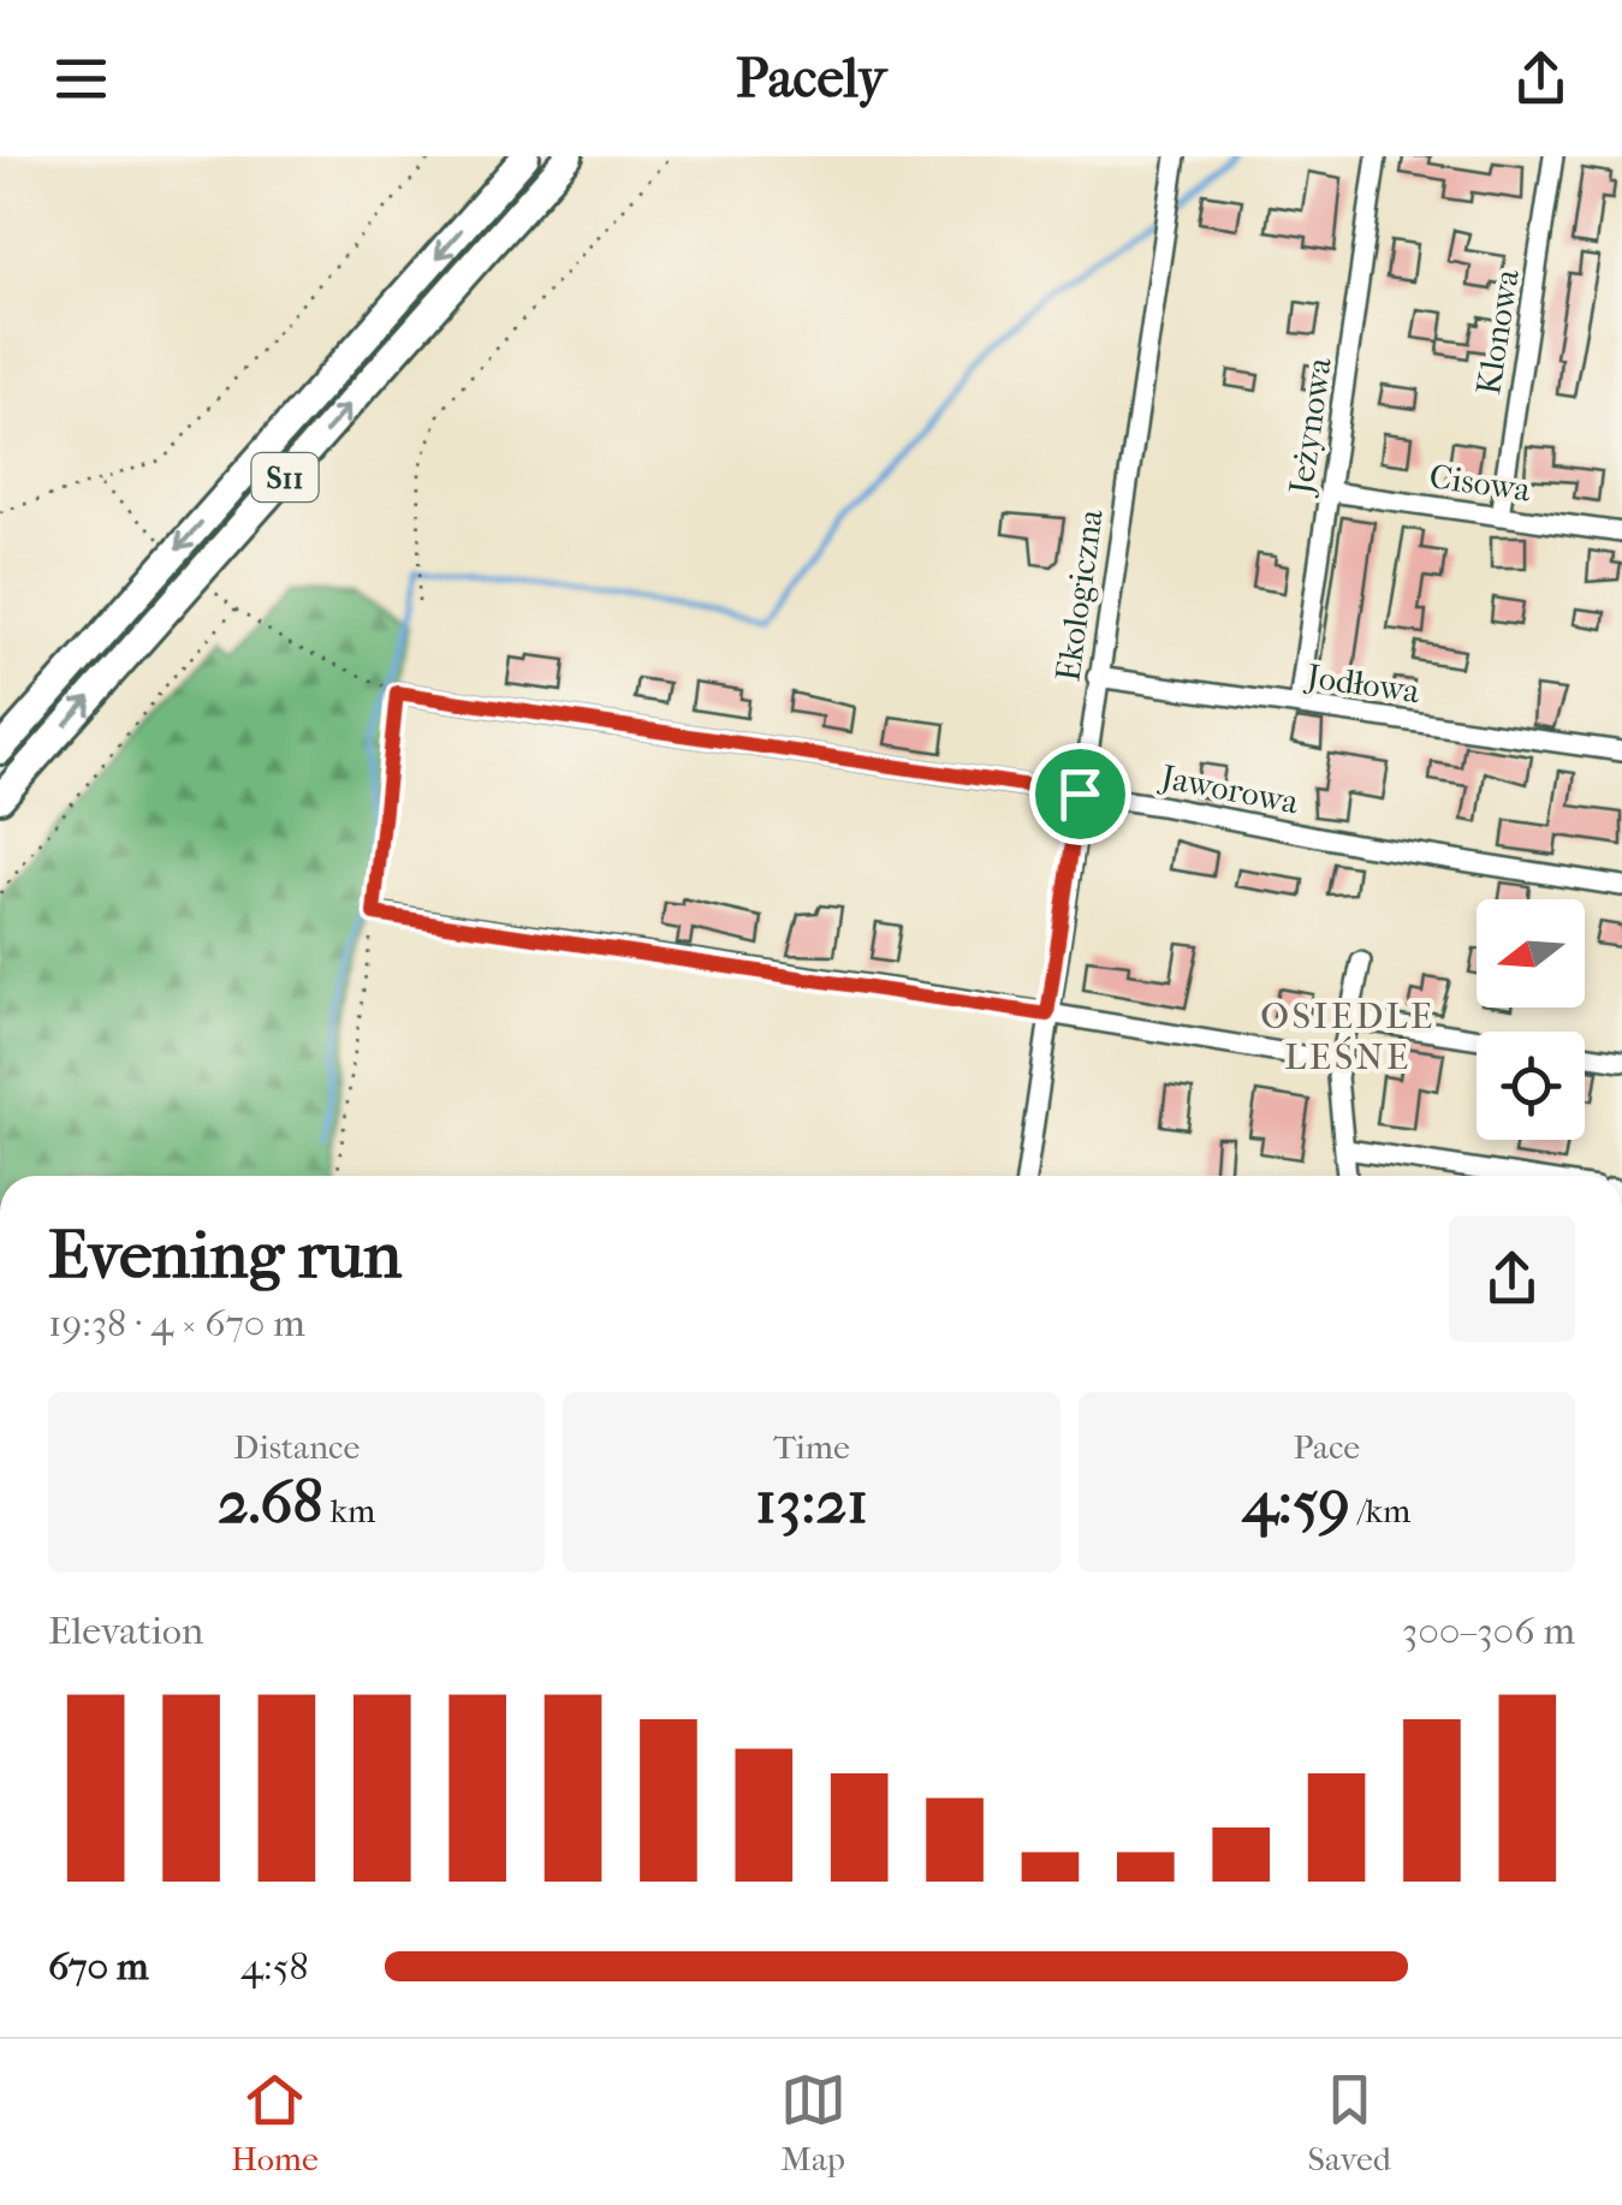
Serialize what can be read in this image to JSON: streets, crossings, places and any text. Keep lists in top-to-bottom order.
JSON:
{
  "streets": {
    "highway": ["S11"],
    "street": [
      "Klonowa",
      "Jeżynowa",
      "Cisowa",
      "Ekologiczna",
      "Jodłowa",
      "Jaworowa"
    ]
  },
  "crossings": [
    ["Klonowa", "Cisowa"],
    ["Jeżynowa", "Cisowa"],
    ["Jeżynowa", "Jodłowa"],
    ["Ekologiczna", "Jodłowa"],
    ["Ekologiczna", "Jaworowa"]
  ],
  "districts": ["OSIEDLE LEŚNE"],
  "north": "left",
  "page": {
    "header": "Pacely",
    "heading": ["Evening run", "19:38 · 4 × 670 m"],
    "stats": [
      ["Distance", "2.68 km"],
      ["Time", "13:21"],
      ["Pace", "4:59 /km"]
    ],
    "chart": ["Elevation", "300–306 m"],
    "list": [
      {
        "name": "670 m",
        "note": "4:58"
      }
    ],
    "tabs": ["Home", "Map", "Saved"]
  }
}
